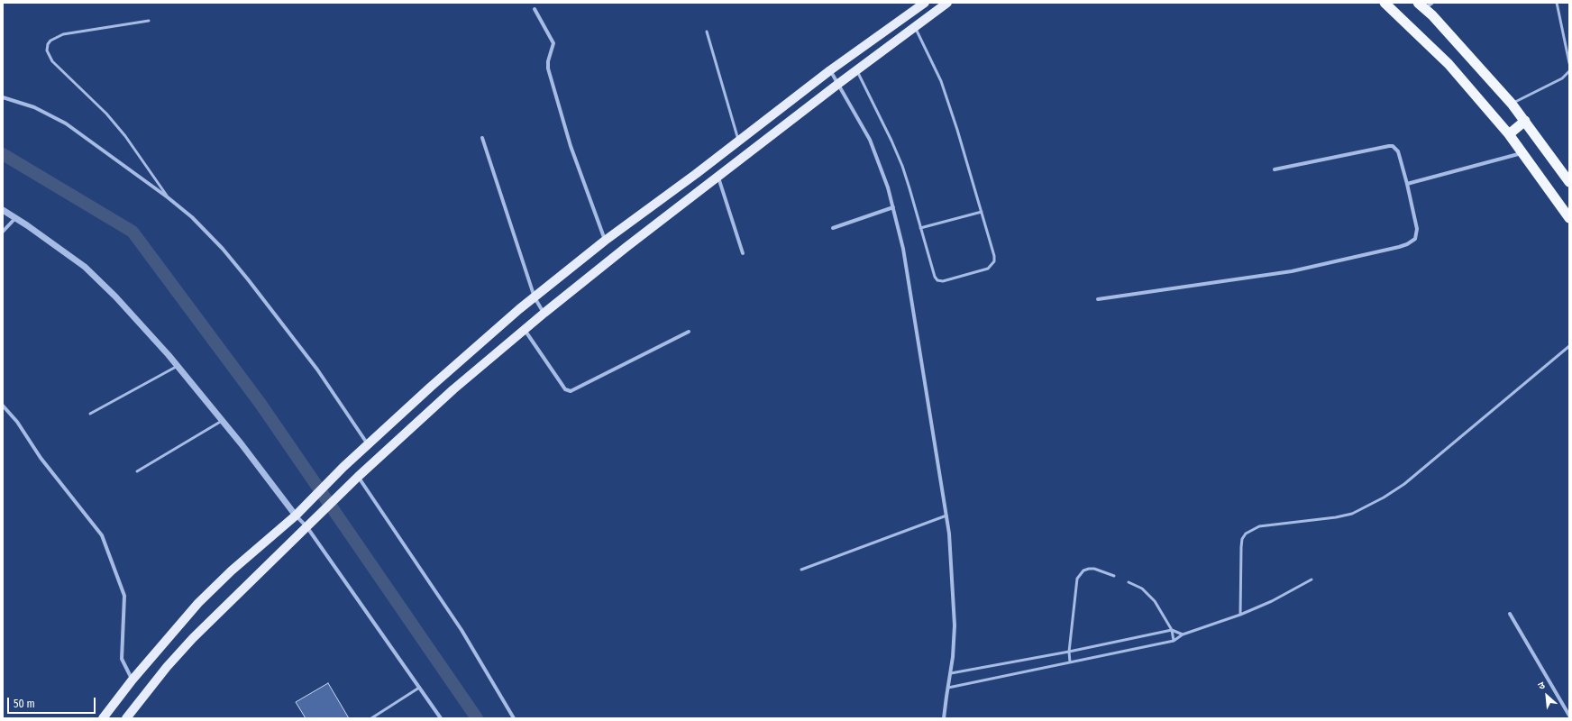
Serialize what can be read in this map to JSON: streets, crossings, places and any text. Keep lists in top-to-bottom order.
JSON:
{
  "scale_bar": "50 m",
  "north": "top left"
}
